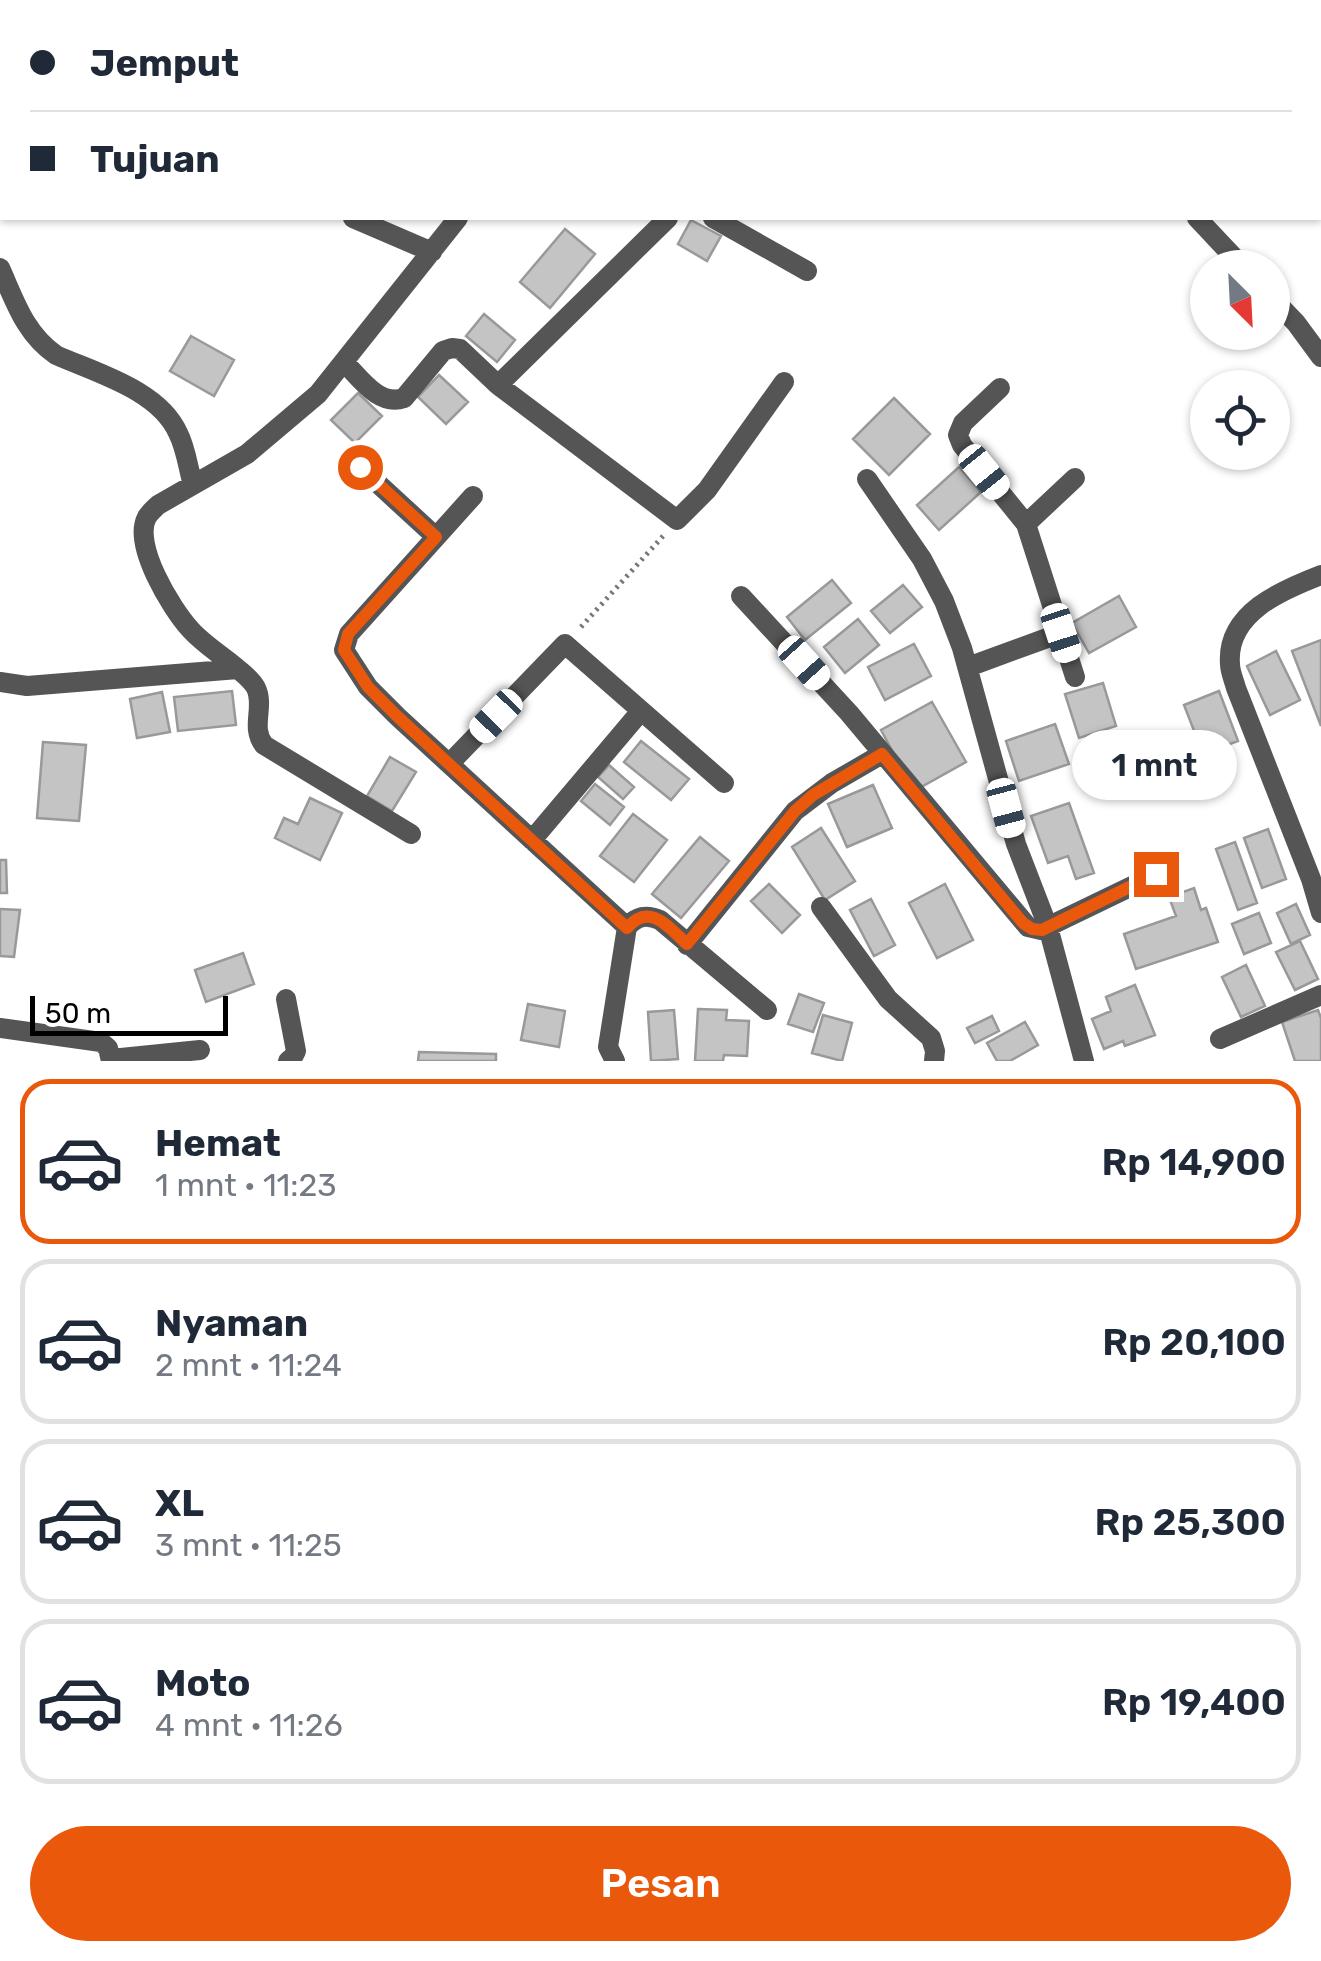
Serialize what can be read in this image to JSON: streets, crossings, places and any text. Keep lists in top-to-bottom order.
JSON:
{
  "scale_bar": "50 m",
  "north": "bottom right",
  "page": {
    "banner": ["Jemput", "Tujuan"],
    "bubble": "1 mnt",
    "scale": "50 m",
    "list": [
      {
        "name": "Hemat",
        "note": "1 mnt · 11:23",
        "value": "Rp 14,900"
      },
      {
        "name": "Nyaman",
        "note": "2 mnt · 11:24",
        "value": "Rp 20,100"
      },
      {
        "name": "XL",
        "note": "3 mnt · 11:25",
        "value": "Rp 25,300"
      },
      {
        "name": "Moto",
        "note": "4 mnt · 11:26",
        "value": "Rp 19,400"
      }
    ],
    "buttons": "Pesan"
  }
}
